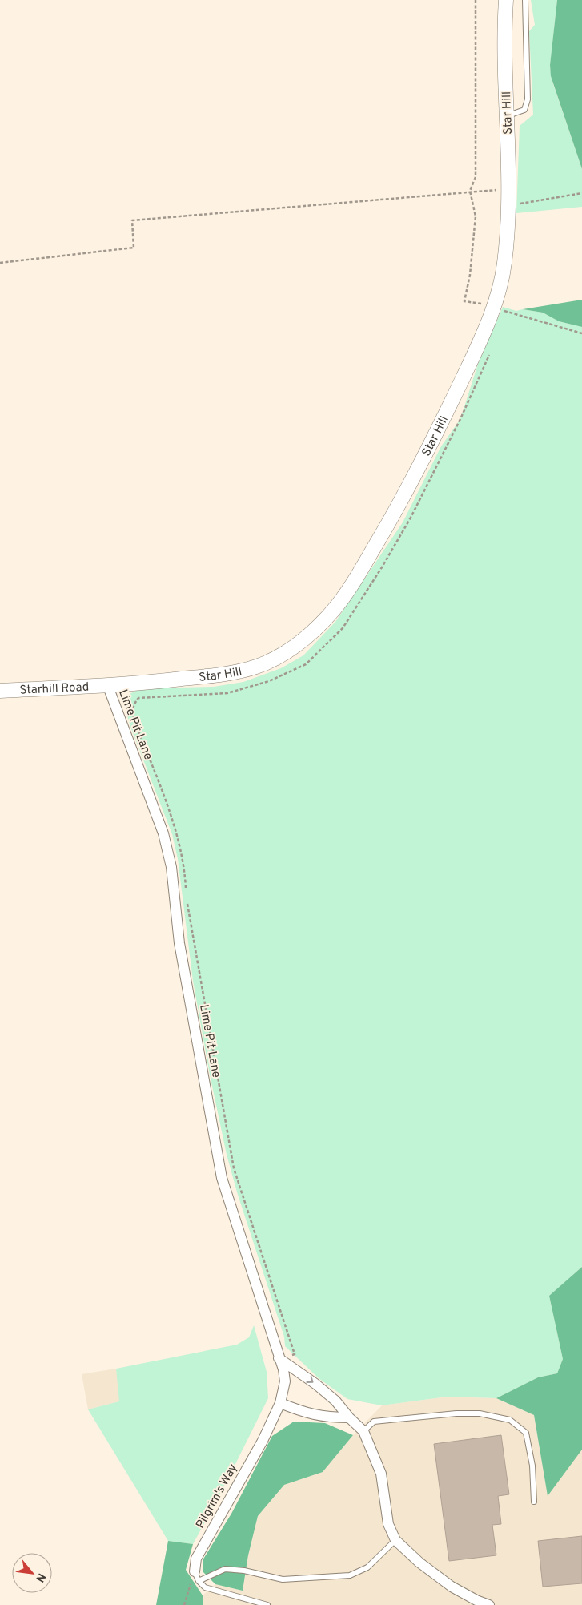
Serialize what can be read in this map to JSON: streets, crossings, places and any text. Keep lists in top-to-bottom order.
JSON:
{
  "streets": {
    "street": [
      "Star Hill",
      "Starhill Road",
      "Lime Pit Lane",
      "Pilgrim's Way"
    ]
  },
  "crossings": [
    ["Star Hill", "Starhill Road"],
    ["Star Hill", "Lime Pit Lane"],
    ["Starhill Road", "Lime Pit Lane"],
    ["Lime Pit Lane", "Pilgrim's Way"]
  ],
  "north": "bottom right"
}
